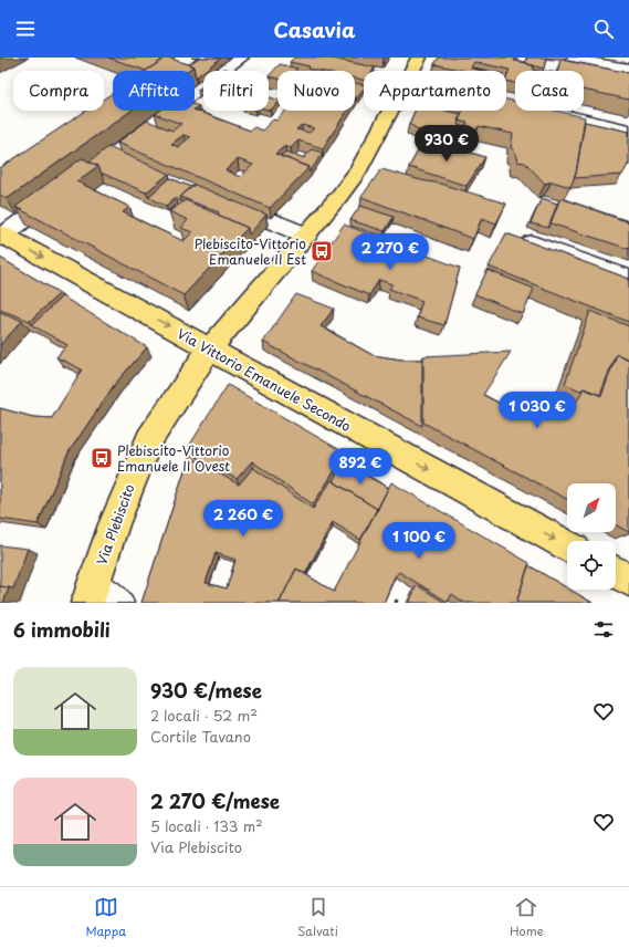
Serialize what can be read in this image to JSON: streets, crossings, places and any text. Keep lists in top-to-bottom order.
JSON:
{
  "streets": {
    "main road": ["Via Vittorio Emanuele Secondo", "Via Plebiscito"]
  },
  "crossings": [
    ["Via Vittorio Emanuele Secondo", "Via Plebiscito"]
  ],
  "one_way": ["Via Vittorio Emanuele Secondo"],
  "places": {
    "bus stop": ["Plebiscito-Vittorio Emanuele II Est", "Plebiscito-Vittorio Emanuele II Ovest"]
  },
  "north": "top right",
  "page": {
    "header": "Casavia",
    "chip": [
      "Compra",
      "Affitta",
      "Filtri",
      "Nuovo",
      "Appartamento",
      "Casa"
    ],
    "price": [
      "930 €",
      "2 270 €",
      "1 030 €",
      "892 €",
      "2 260 €",
      "1 100 €"
    ],
    "heading": "6 immobili",
    "list": [
      {
        "name": "930 €/mese",
        "note": "2 locali · 52 m² · Cortile Tavano"
      },
      {
        "name": "2 270 €/mese",
        "note": "5 locali · 133 m² · Via Plebiscito"
      }
    ],
    "tabs": ["Mappa", "Salvati", "Home"]
  }
}
